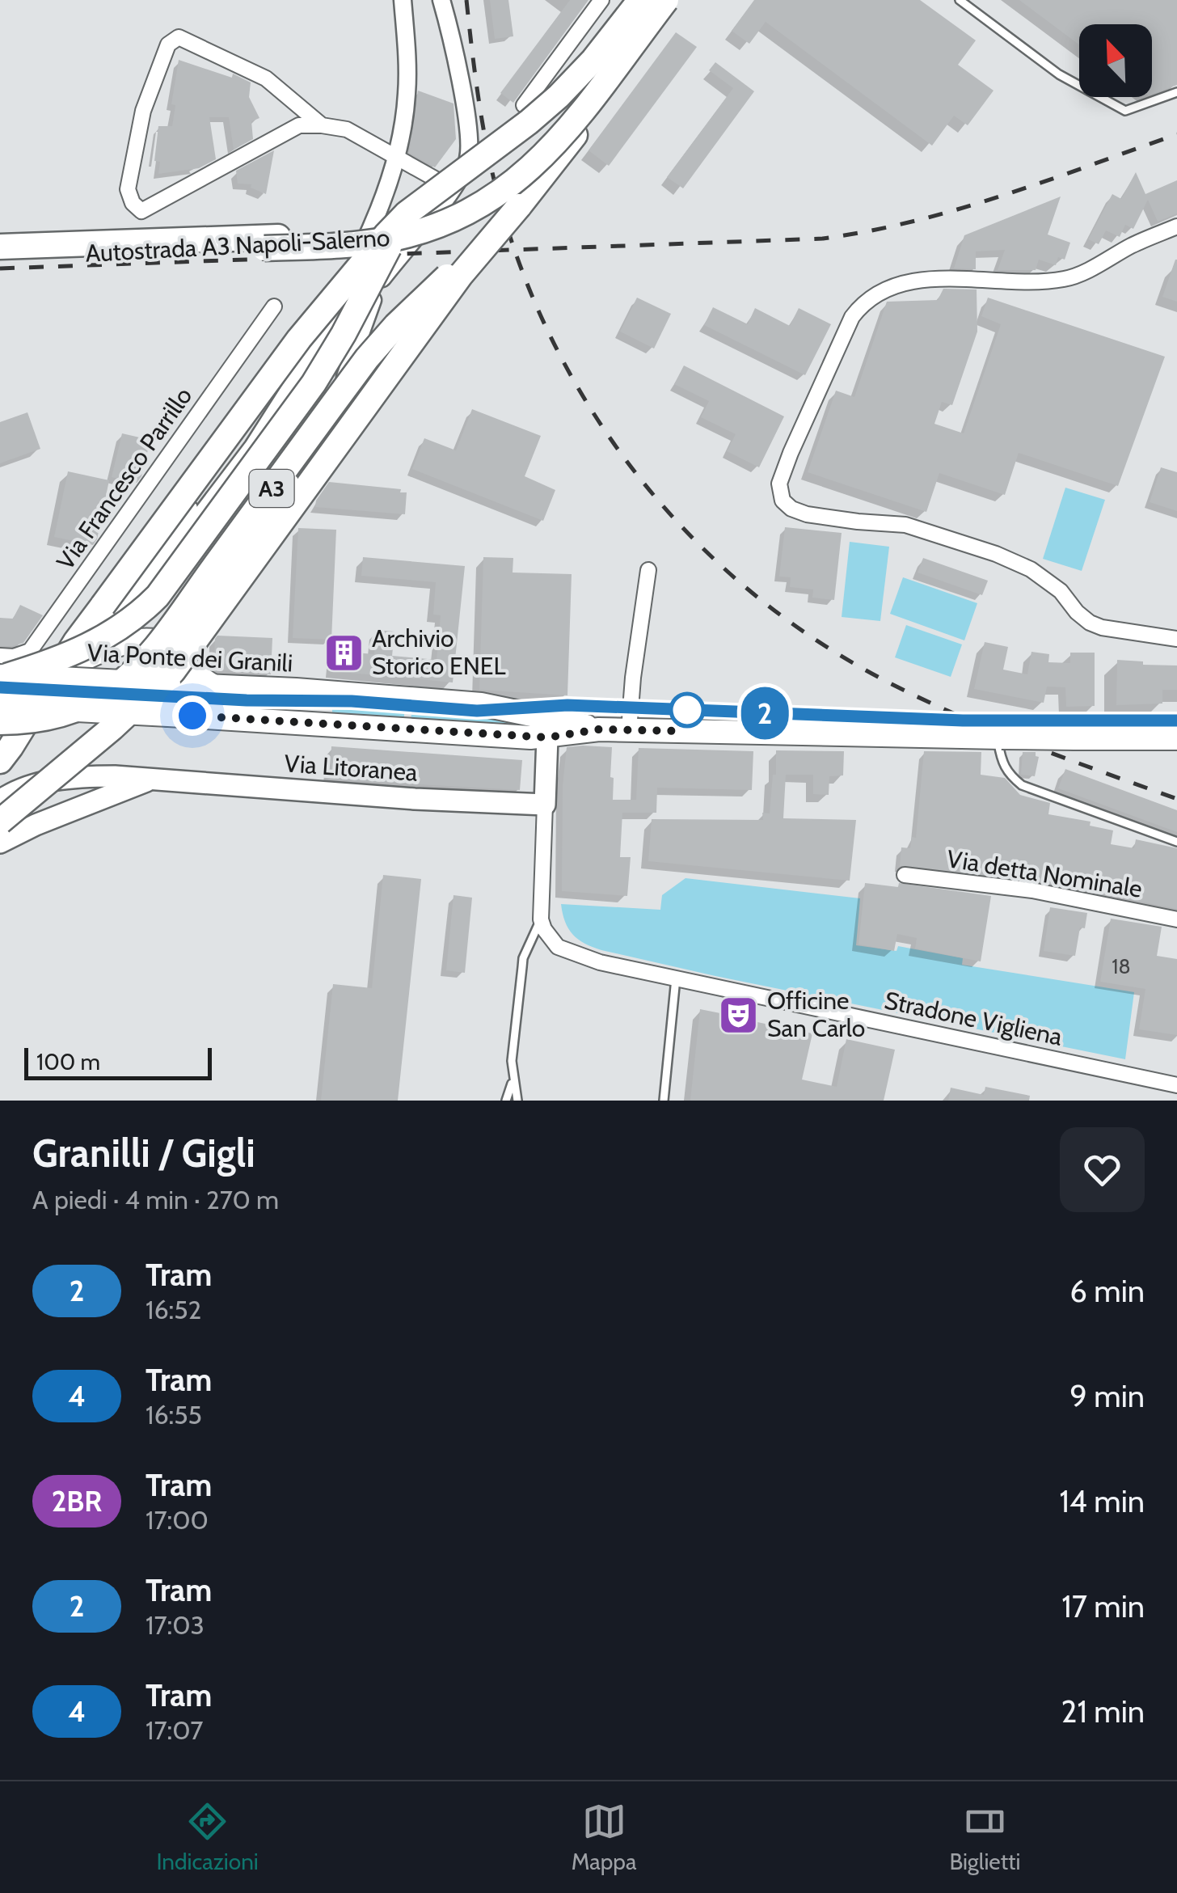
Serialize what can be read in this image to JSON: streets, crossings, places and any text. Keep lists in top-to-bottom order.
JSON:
{
  "streets": {
    "highway": ["Autostrada A3 Napoli-Salerno", "A3"],
    "main road": ["Via Ponte dei Granili", "Via Litoranea"],
    "street": ["Via Francesco Parrillo", "Via detta Nominale", "Stradone Vigliena"]
  },
  "crossings": [
    ["Via Francesco Parrillo", "A3"],
    ["Via Francesco Parrillo", "Via Ponte dei Granili"],
    ["A3", "Via Ponte dei Granili"]
  ],
  "places": {
    "building": ["Archivio Storico ENEL"],
    "theatre": ["Officine San Carlo"]
  },
  "lines": ["tram line 2"],
  "house_numbers": ["18"],
  "scale_bar": "100 m",
  "north": "top left",
  "page": {
    "on_map": "2",
    "scale": "100 m",
    "heading": ["Granilli / Gigli", "A piedi · 4 min · 270 m"],
    "list": [
      {
        "mark": "2",
        "name": "Tram",
        "note": "16:52",
        "value": "6 min"
      },
      {
        "mark": "4",
        "name": "Tram",
        "note": "16:55",
        "value": "9 min"
      },
      {
        "mark": "2BR",
        "name": "Tram",
        "note": "17:00",
        "value": "14 min"
      },
      {
        "mark": "2",
        "name": "Tram",
        "note": "17:03",
        "value": "17 min"
      },
      {
        "mark": "4",
        "name": "Tram",
        "note": "17:07",
        "value": "21 min"
      }
    ],
    "tabs": ["Indicazioni", "Mappa", "Biglietti"]
  }
}
